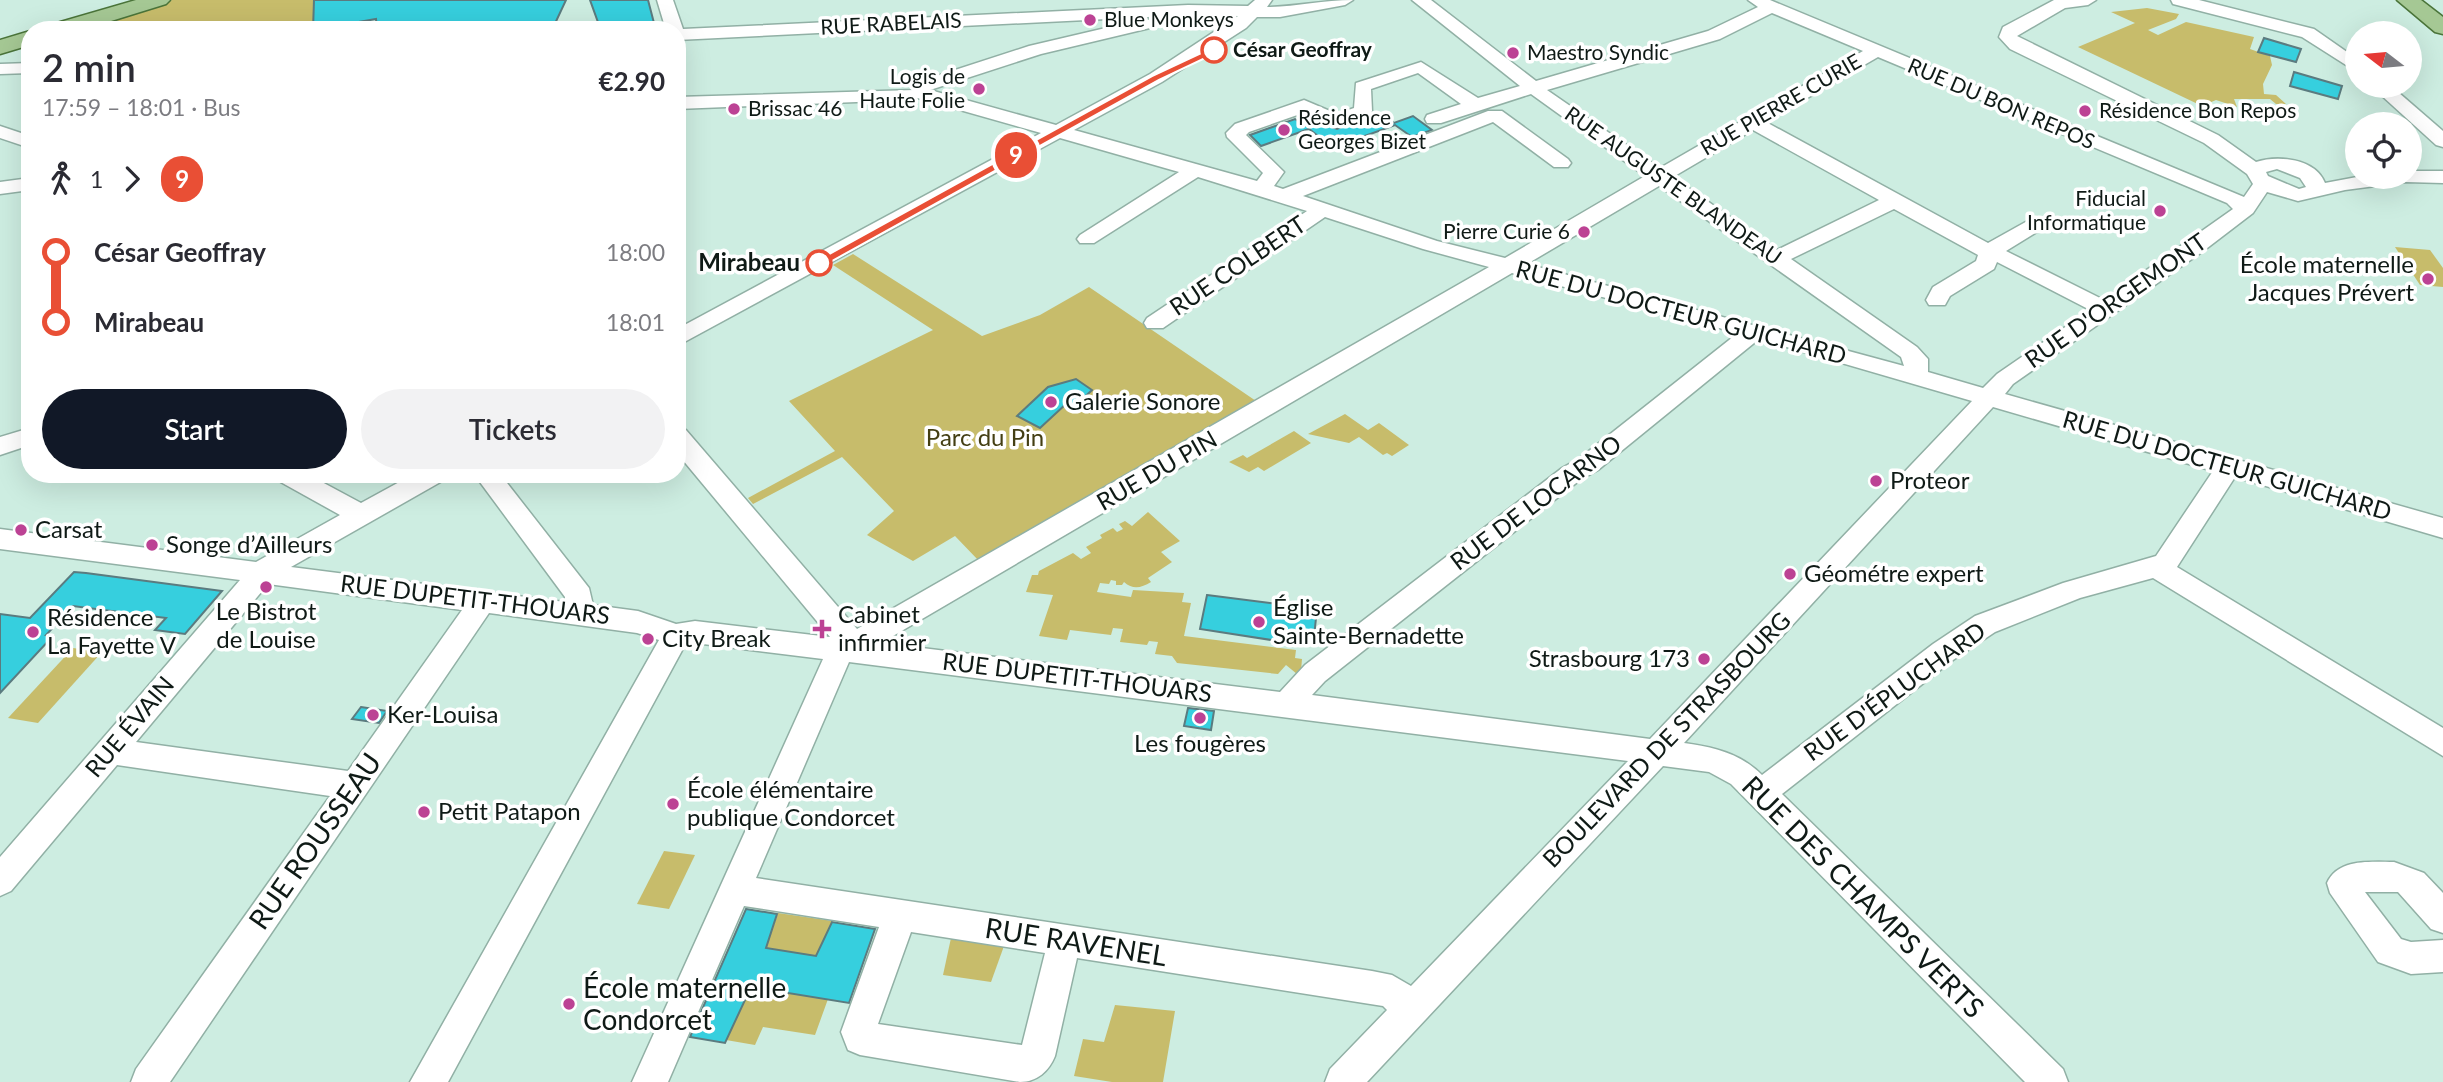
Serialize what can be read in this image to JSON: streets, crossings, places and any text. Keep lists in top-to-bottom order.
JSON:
{
  "streets": {
    "street": [
      "RUE RABELAIS",
      "RUE DU BON REPOS",
      "RUE PIERRE CURIE",
      "RUE AUGUSTE BLANDEAU",
      "RUE COLBERT",
      "RUE D'ORGEMONT",
      "RUE DU DOCTEUR GUICHARD",
      "RUE DU PIN",
      "RUE DE LOCARNO",
      "RUE DUPETIT-THOUARS",
      "RUE D'ÉPLUCHARD",
      "RUE ÉVAIN",
      "BOULEVARD DE STRASBOURG",
      "RUE ROUSSEAU",
      "RUE DES CHAMPS VERTS",
      "RUE RAVENEL"
    ]
  },
  "crossings": [
    ["RUE DU BON REPOS", "RUE PIERRE CURIE"],
    ["RUE DU BON REPOS", "RUE D'ORGEMONT"],
    ["RUE PIERRE CURIE", "RUE AUGUSTE BLANDEAU"],
    ["RUE PIERRE CURIE", "RUE DU DOCTEUR GUICHARD"],
    ["RUE PIERRE CURIE", "RUE DU PIN"],
    ["RUE AUGUSTE BLANDEAU", "RUE DU DOCTEUR GUICHARD"],
    ["RUE COLBERT", "RUE DU DOCTEUR GUICHARD"],
    ["RUE D'ORGEMONT", "RUE DU DOCTEUR GUICHARD"],
    ["RUE D'ORGEMONT", "BOULEVARD DE STRASBOURG"],
    ["RUE DU DOCTEUR GUICHARD", "RUE DU PIN"],
    ["RUE DU DOCTEUR GUICHARD", "RUE DE LOCARNO"],
    ["RUE DU DOCTEUR GUICHARD", "BOULEVARD DE STRASBOURG"],
    ["RUE DU PIN", "RUE DUPETIT-THOUARS"],
    ["RUE DE LOCARNO", "RUE DUPETIT-THOUARS"],
    ["RUE DUPETIT-THOUARS", "RUE ÉVAIN"],
    ["RUE DUPETIT-THOUARS", "BOULEVARD DE STRASBOURG"],
    ["RUE DUPETIT-THOUARS", "RUE ROUSSEAU"],
    ["RUE DUPETIT-THOUARS", "RUE DES CHAMPS VERTS"],
    ["RUE D'ÉPLUCHARD", "RUE DES CHAMPS VERTS"],
    ["BOULEVARD DE STRASBOURG", "RUE DES CHAMPS VERTS"],
    ["BOULEVARD DE STRASBOURG", "RUE RAVENEL"]
  ],
  "parks": ["Parc du Pin"],
  "places": {
    "other": [
      "Blue Monkeys",
      "César Geoffray",
      "Maestro Syndic",
      "Logis de Haute Folie",
      "Brissac 46",
      "Résidence Bon Repos",
      "Résidence Georges Bizet",
      "Fiducial Informatique",
      "Pierre Curie 6",
      "Mirabeau",
      "École maternelle Jacques Prévert",
      "Galerie Sonore",
      "Proteor",
      "Carsat",
      "Songe d’Ailleurs",
      "Géométre expert",
      "Le Bistrot de Louise",
      "Église Sainte-Bernadette",
      "Résidence La Fayette V",
      "City Break",
      "Strasbourg 173",
      "Ker-Louisa",
      "Les fougères",
      "École élémentaire publique Condorcet",
      "Petit Patapon",
      "École maternelle Condorcet"
    ],
    "health": ["Cabinet infirmier"]
  },
  "lines": ["bus line 9"],
  "north": "left",
  "page": {
    "on_map": "9",
    "heading": ["2 min", "17:59 – 18:01 · Bus", "€2.90"],
    "legs": ["1", "9"],
    "list": [
      {
        "name": "César Geoffray",
        "value": "18:00"
      },
      {
        "name": "Mirabeau",
        "value": "18:01"
      }
    ],
    "buttons": ["Start", "Tickets"]
  }
}
